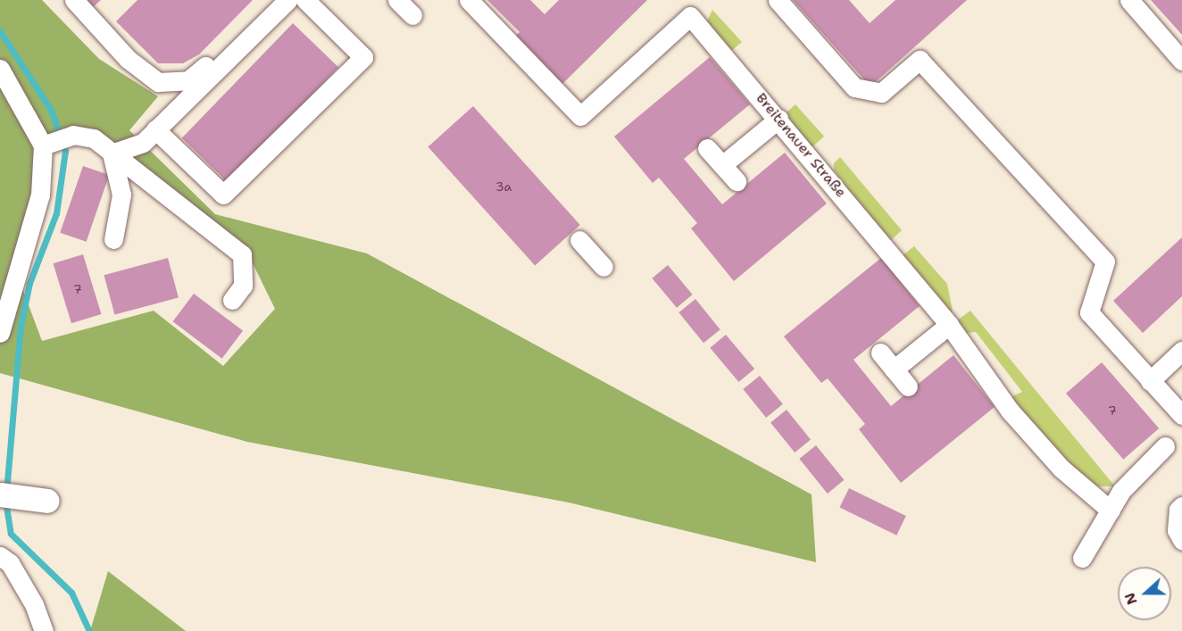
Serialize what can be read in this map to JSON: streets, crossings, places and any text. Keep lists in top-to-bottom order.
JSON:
{
  "streets": {
    "street": ["Breitenauer Straße"]
  },
  "house_numbers": ["3a", "7", "7"],
  "north": "left"
}
